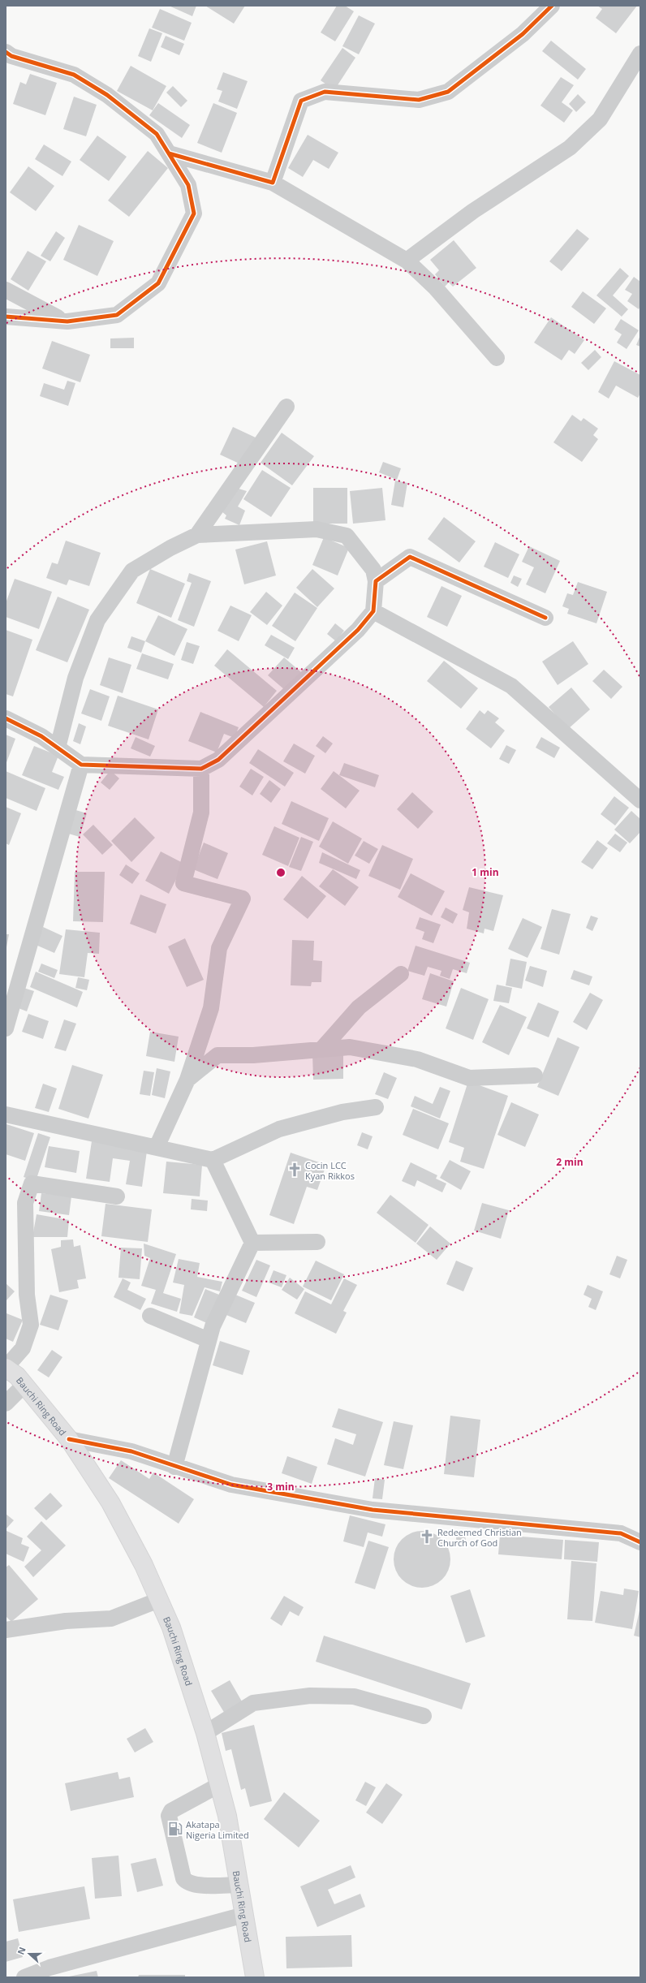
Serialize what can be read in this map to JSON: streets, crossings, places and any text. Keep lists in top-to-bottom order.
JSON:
{
  "streets": {
    "main road": ["Bauchi Ring Road"]
  },
  "places": {
    "church": ["Cocin LCC Kyan Rikkos", "Redeemed Christian Church of God"],
    "fuel station": ["Akatapa Nigeria Limited"]
  },
  "north": "left",
  "rings": ["1 min", "2 min", "3 min"]
}
